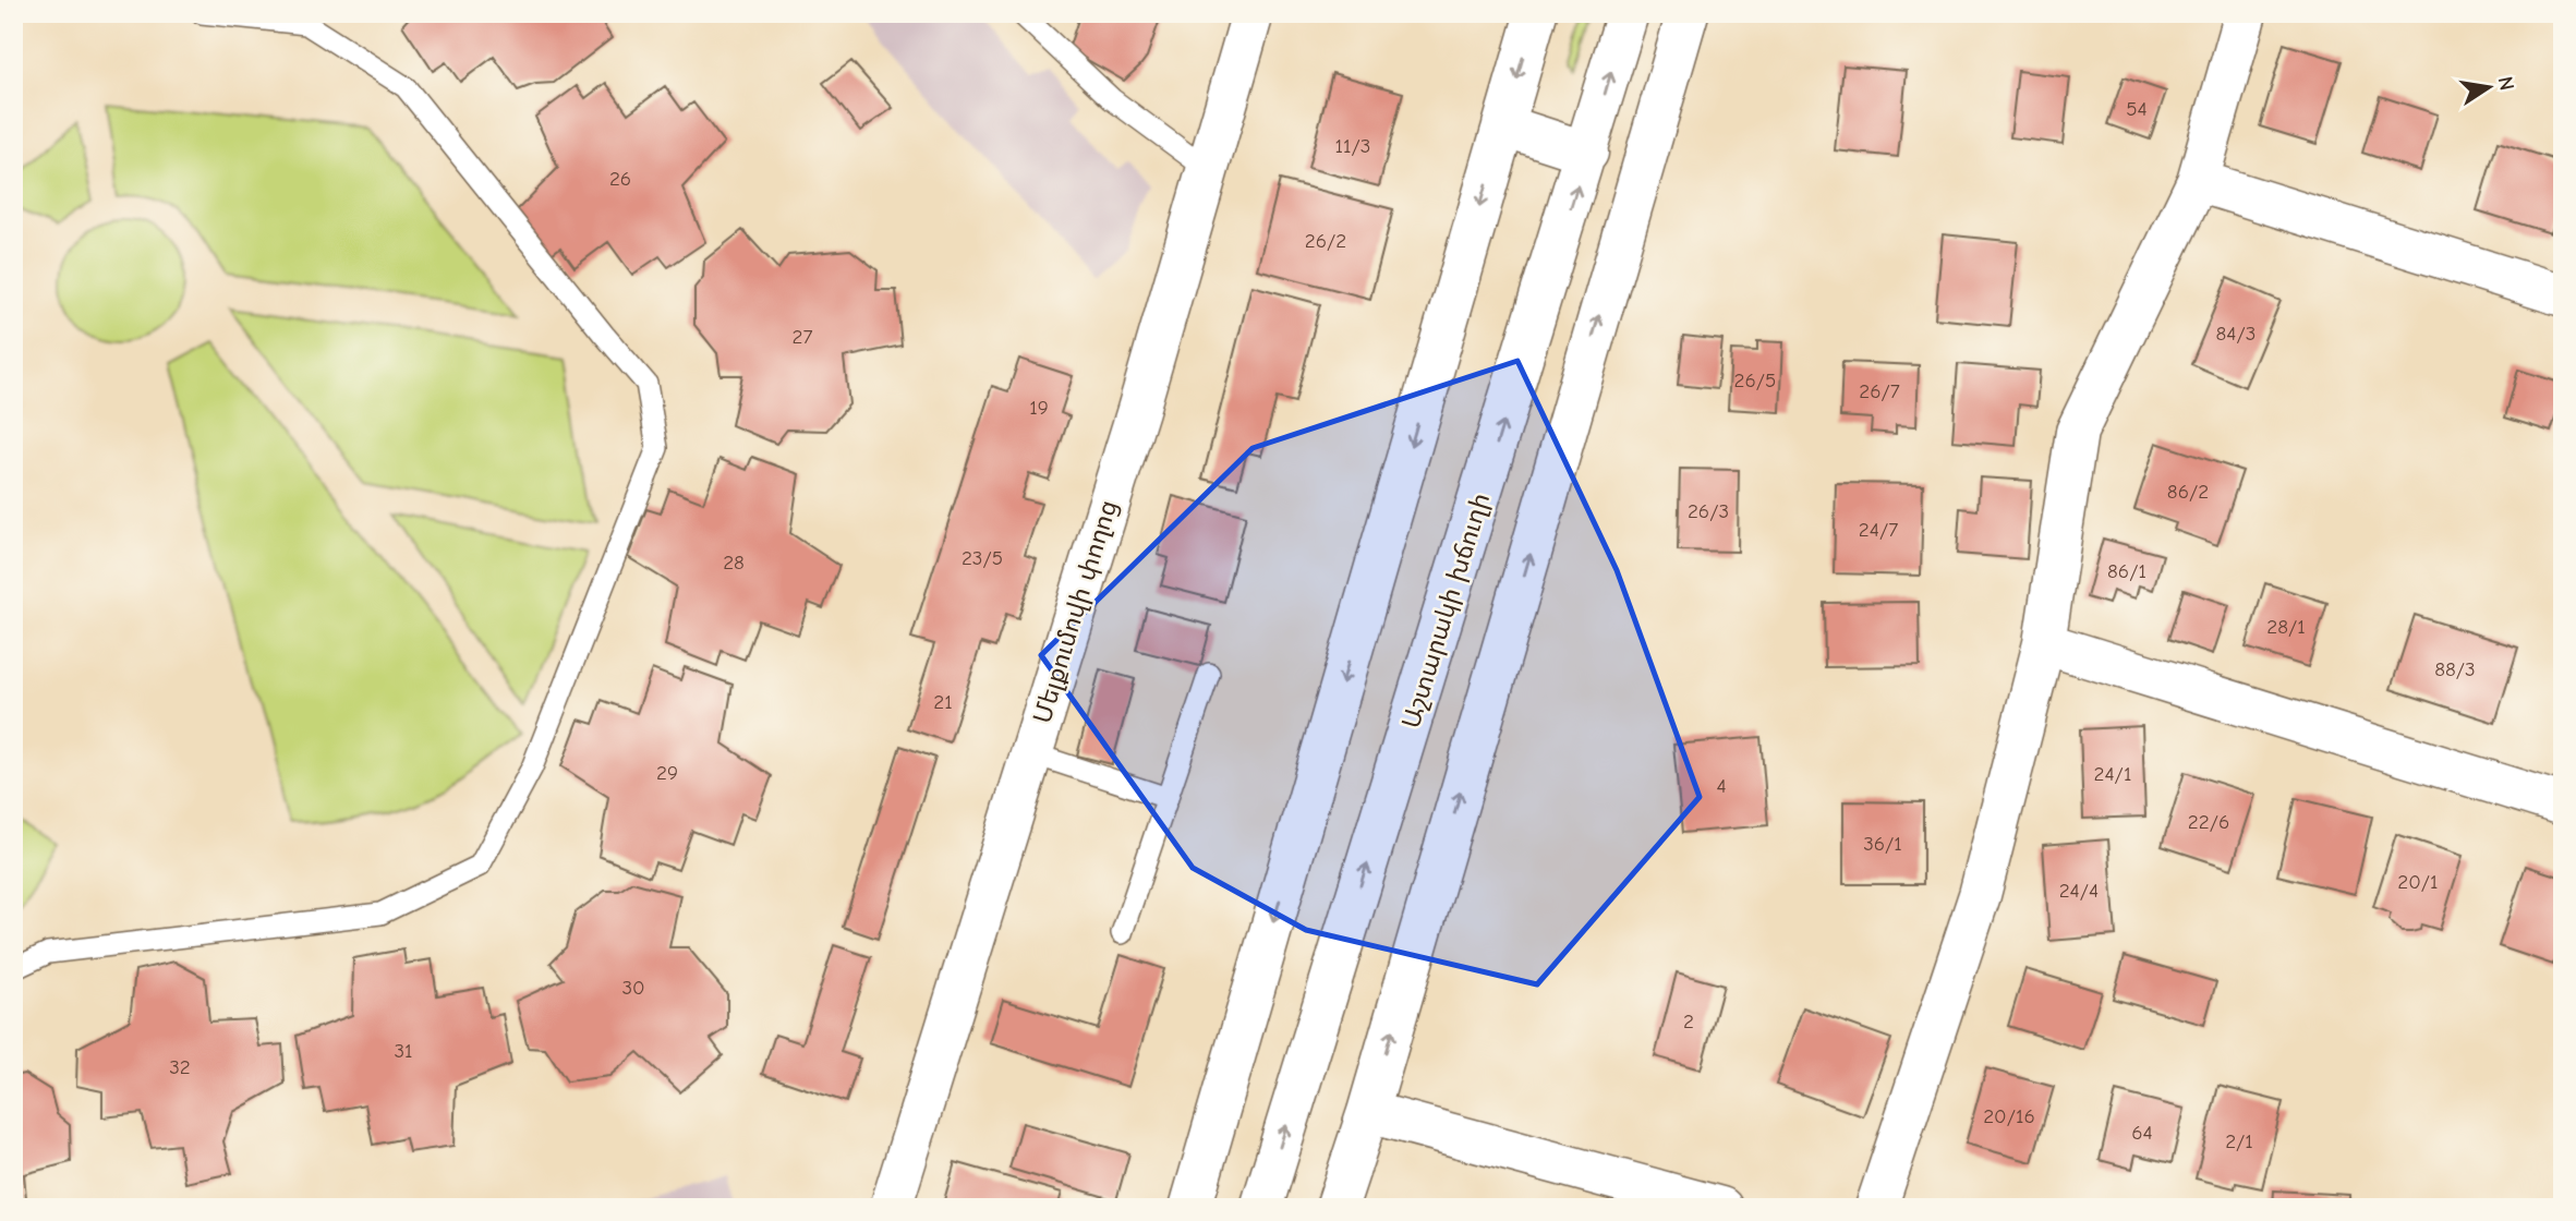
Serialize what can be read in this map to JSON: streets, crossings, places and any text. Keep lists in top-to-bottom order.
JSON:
{
  "streets": {
    "street": ["Աշտարակի խճուղի", "Մելքումովի փողոց"]
  },
  "house_numbers": [
    "54",
    "11/3",
    "26",
    "26/2",
    "84/3",
    "27",
    "26/5",
    "26/7",
    "19",
    "86/2",
    "26/3",
    "24/7",
    "23/5",
    "28",
    "86/1",
    "28/1",
    "88/3",
    "21",
    "29",
    "24/1",
    "4",
    "22/6",
    "36/1",
    "20/1",
    "24/4",
    "30",
    "2",
    "31",
    "32",
    "20/16",
    "64",
    "2/1"
  ],
  "north": "right"
}
